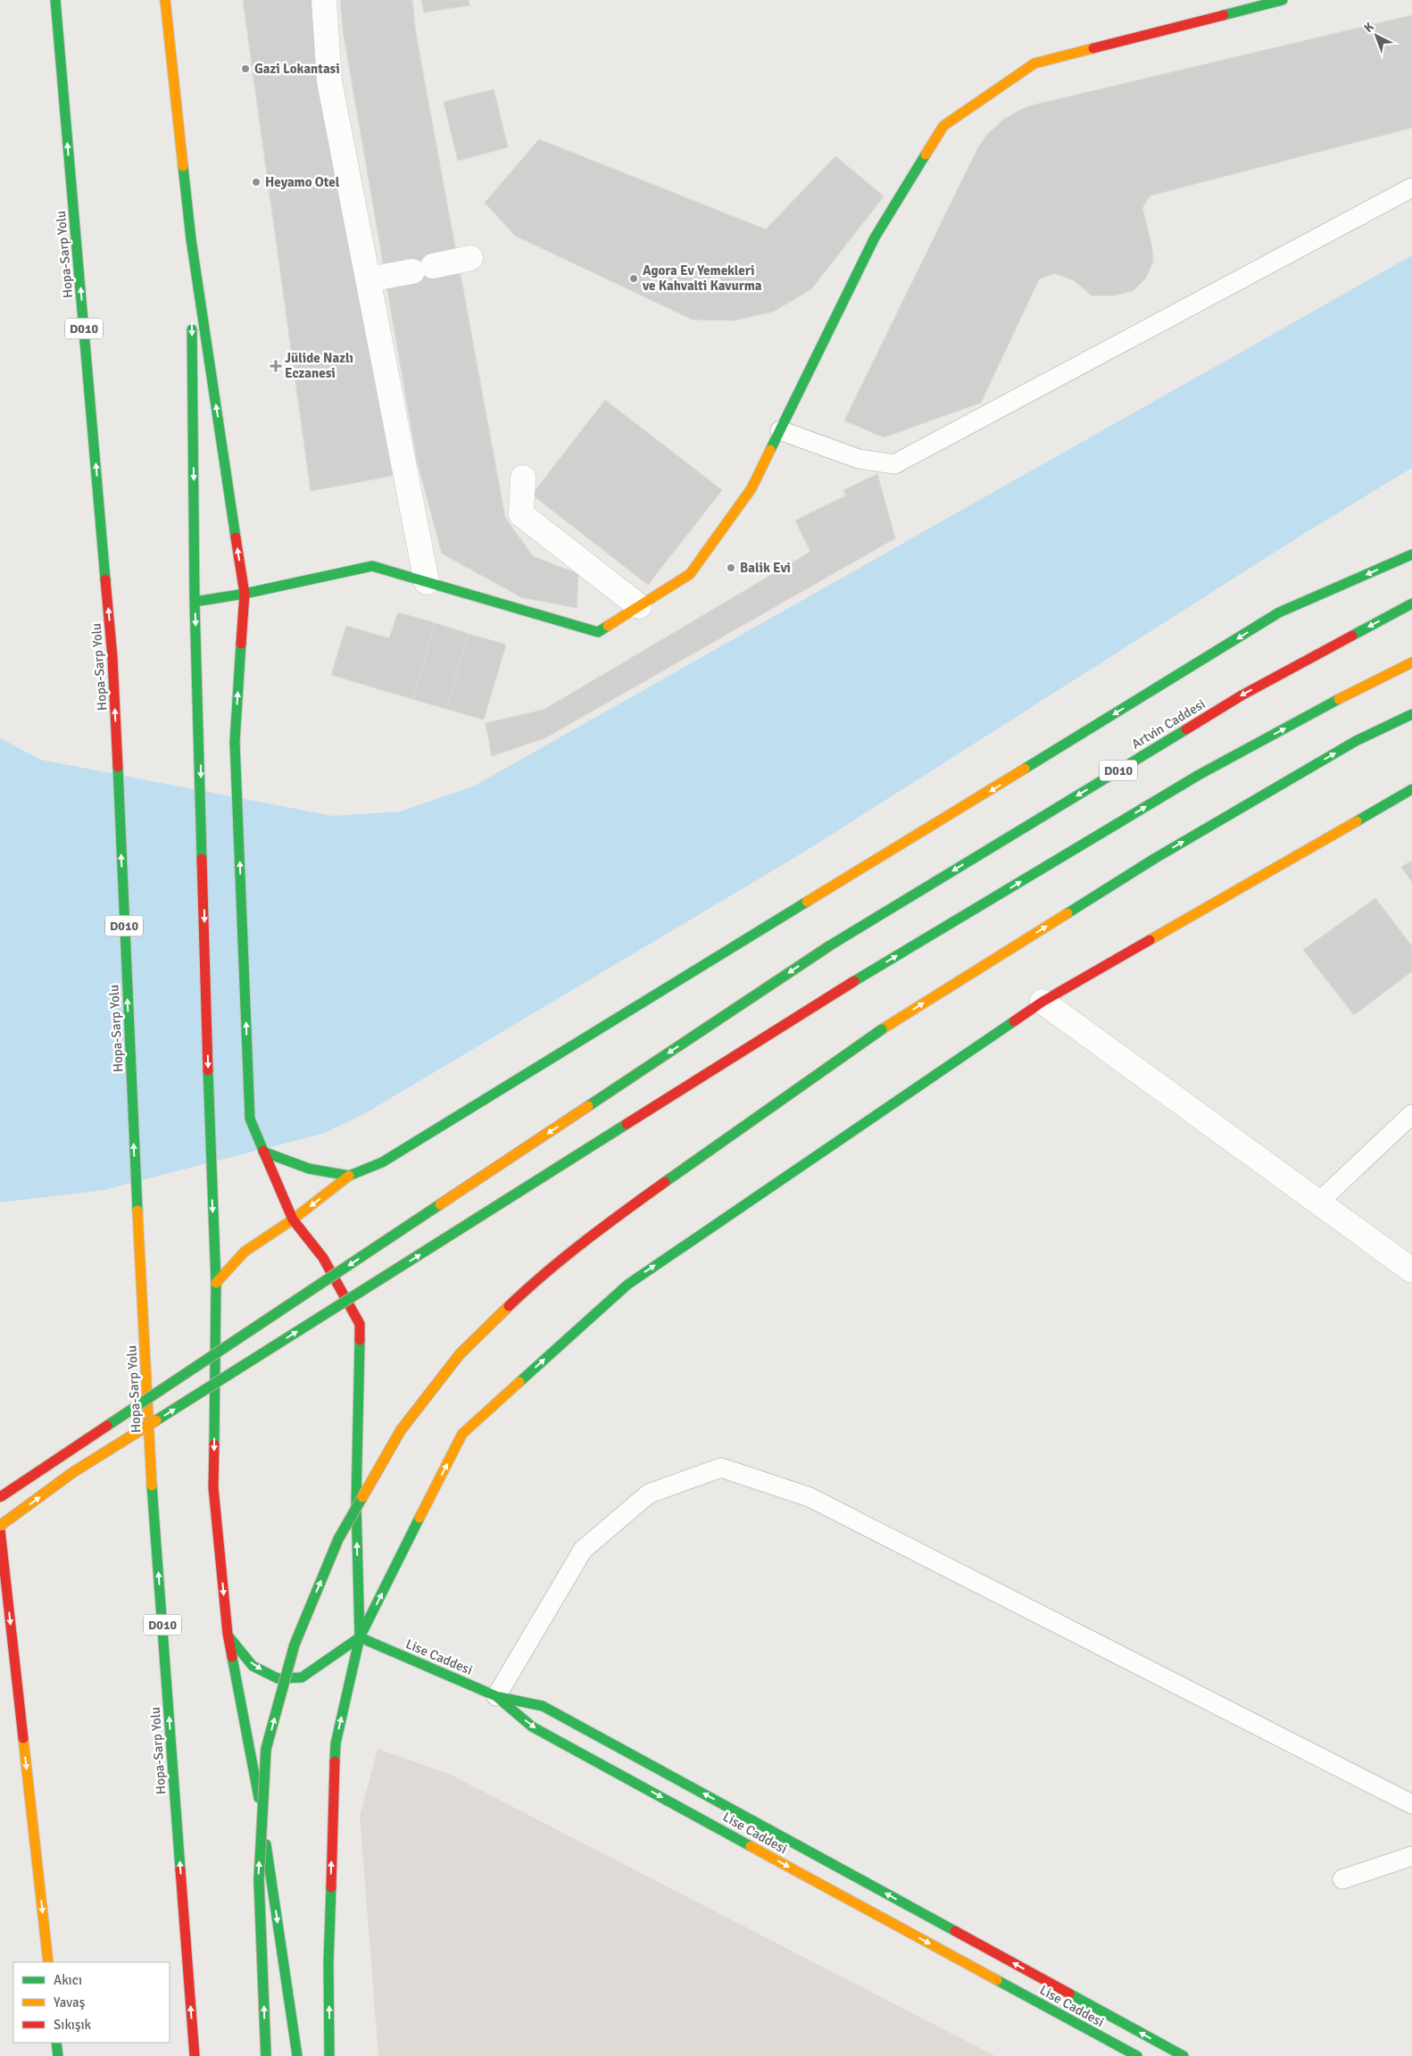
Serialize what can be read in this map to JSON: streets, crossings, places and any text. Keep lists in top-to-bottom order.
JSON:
{
  "streets": {
    "main road": [
      "Hopa-Sarp Yolu",
      "D010",
      "Artvin Caddesi",
      "Lise Caddesi"
    ]
  },
  "places": {
    "other": [
      "Gazi Lokantasi",
      "Heyamo Otel",
      "Agora Ev Yemekleri ve Kahvalti Kavurma",
      "Balik Evi"
    ],
    "health": ["Jülide Nazlı Eczanesi"]
  },
  "legend": ["Akıcı", "Yavaş", "Sıkışık"],
  "north": "top left"
}
